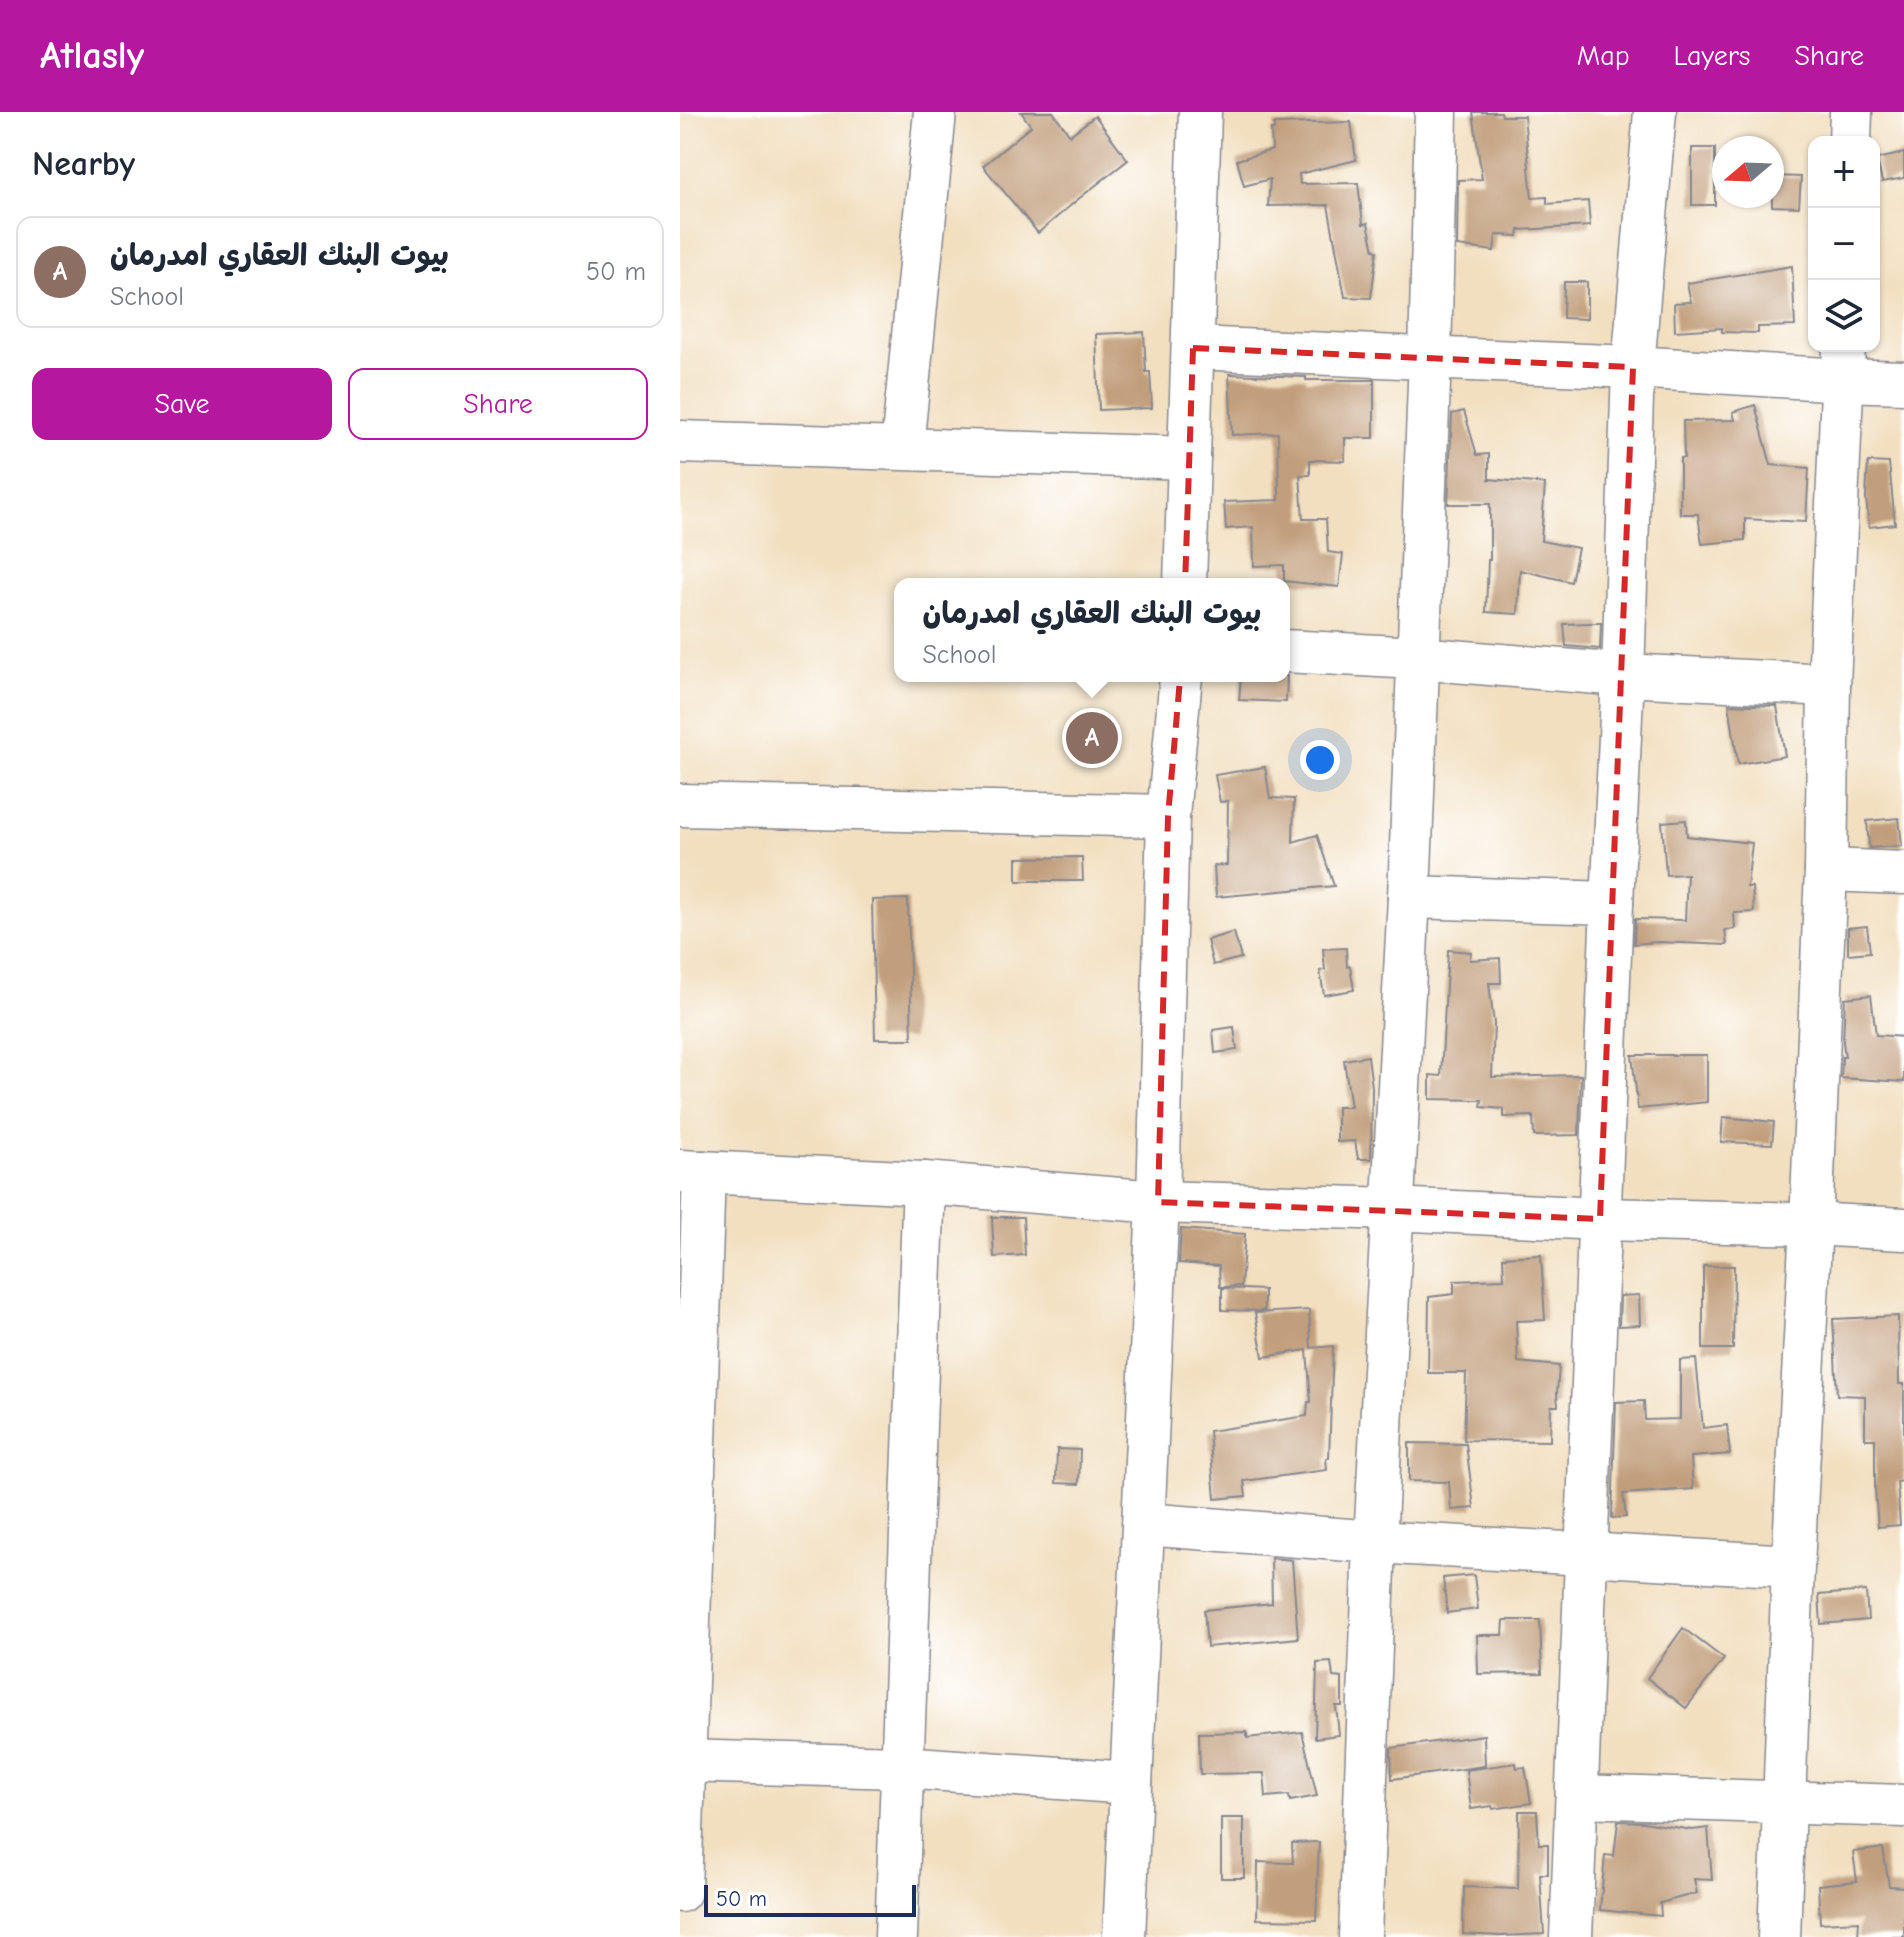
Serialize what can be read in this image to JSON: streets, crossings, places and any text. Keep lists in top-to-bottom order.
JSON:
{
  "scale_bar": "50 m",
  "north": "left",
  "page": {
    "header": "Atlasly",
    "nav": ["Map", "Layers", "Share"],
    "heading": "Nearby",
    "map_buttons": ["+", "−"],
    "list": [
      {
        "mark": "A",
        "name": "بيوت البنك العقاري امدرمان",
        "note": "School",
        "value": "50 m"
      }
    ],
    "buttons": ["Save", "Share"],
    "popup": ["بيوت البنك العقاري امدرمان", "School"],
    "pins": "A",
    "scale": "50 m"
  }
}
